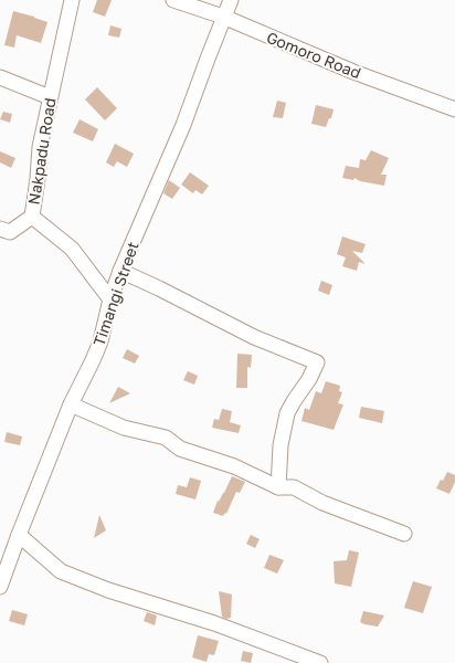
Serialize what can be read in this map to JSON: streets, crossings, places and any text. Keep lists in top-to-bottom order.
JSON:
{
  "streets": {
    "street": ["Gomoro Road", "Nakpadu Road", "Timangi Street"]
  },
  "crossings": [
    ["Gomoro Road", "Timangi Street"],
    ["Nakpadu Road", "Timangi Street"]
  ]
}
